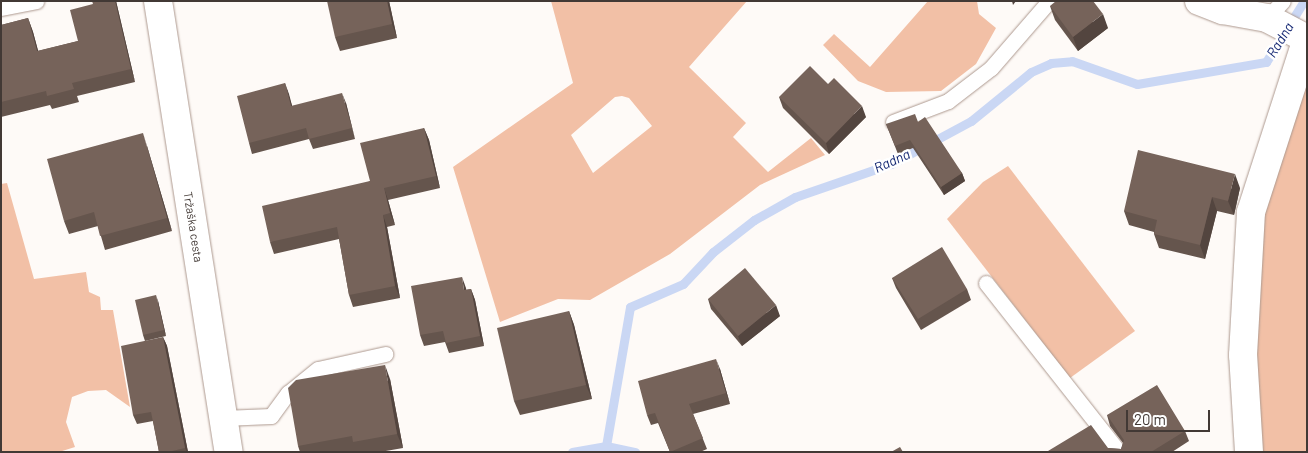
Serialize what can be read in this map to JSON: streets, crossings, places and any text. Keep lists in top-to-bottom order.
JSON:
{
  "streets": {
    "street": ["Tržaška cesta"]
  },
  "water": ["Radna"],
  "scale_bar": "20 m"
}
